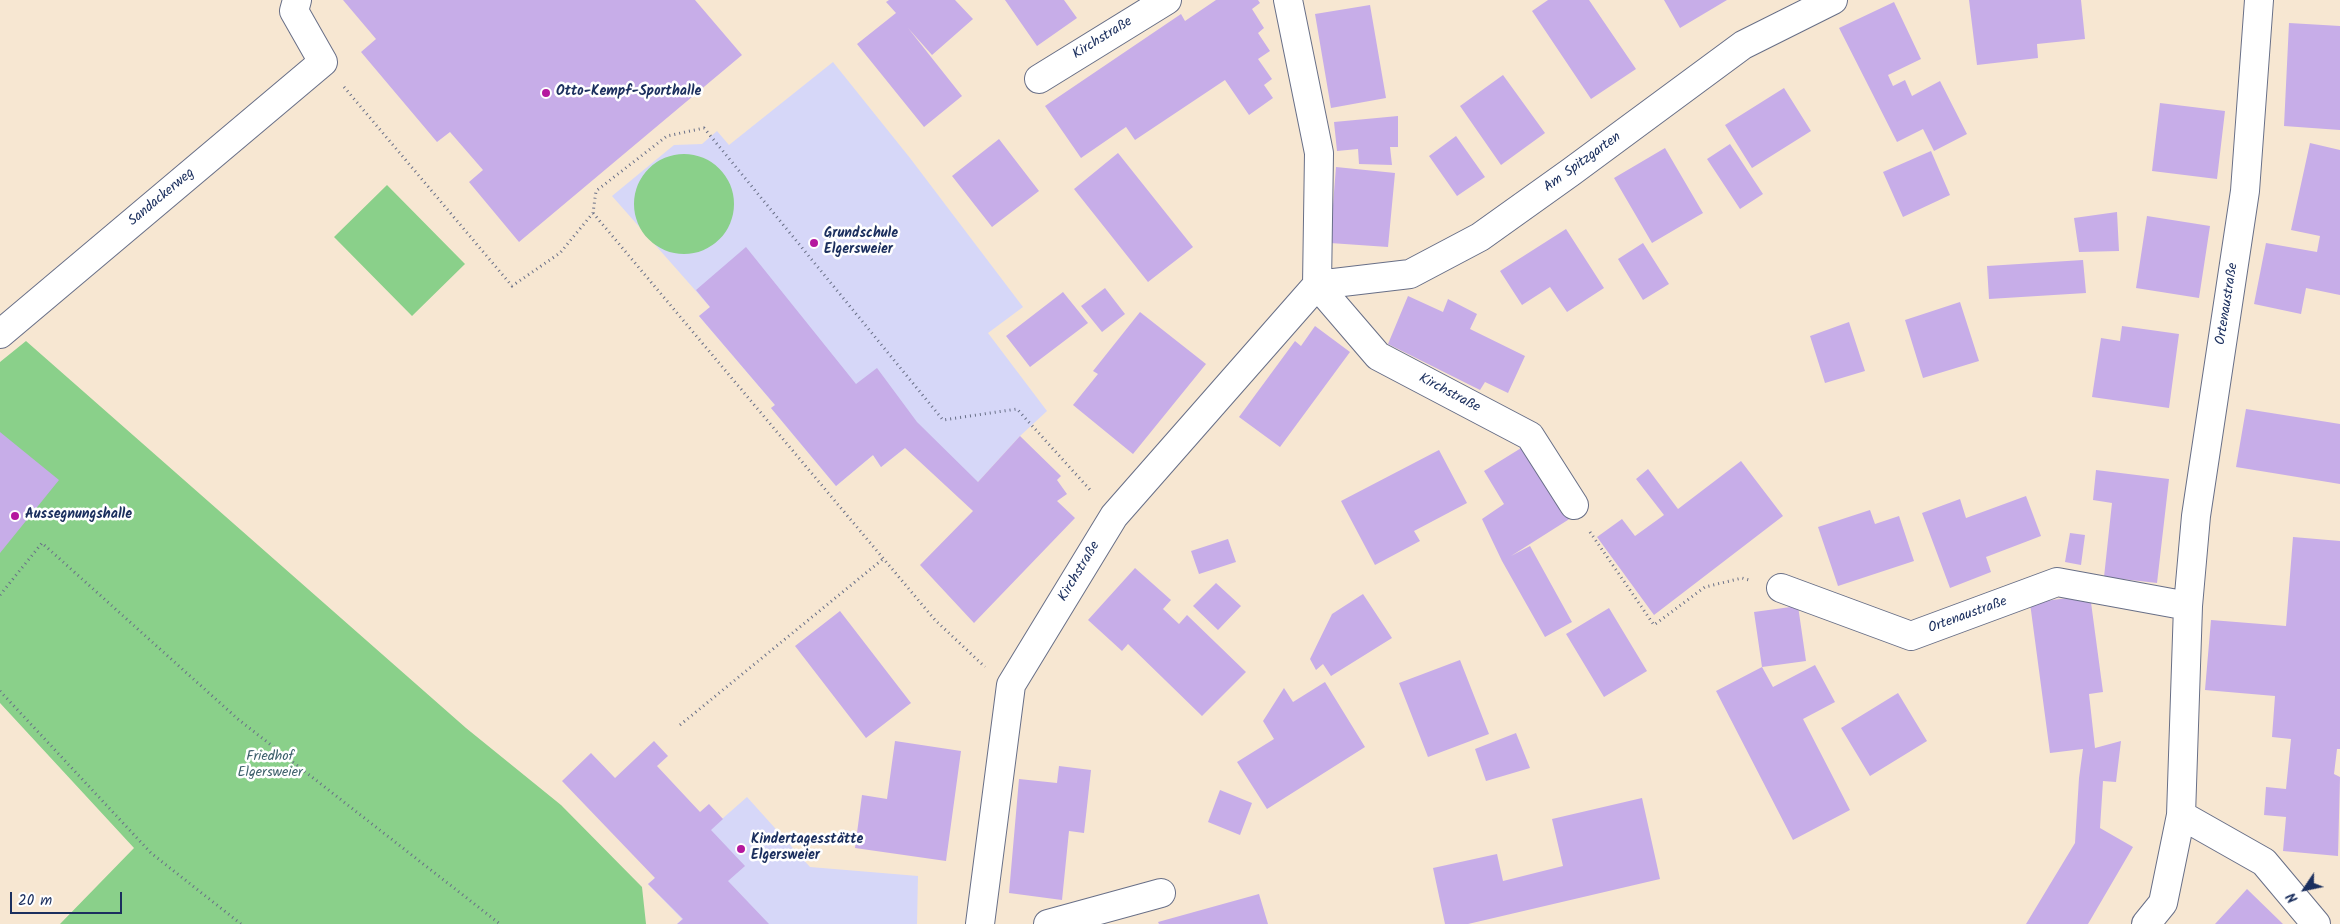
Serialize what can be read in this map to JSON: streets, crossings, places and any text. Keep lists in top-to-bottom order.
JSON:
{
  "streets": {
    "street": [
      "Kirchstraße",
      "Am Spitzgarten",
      "Sandackerweg",
      "Ortenaustraße"
    ]
  },
  "crossings": [
    ["Kirchstraße", "Am Spitzgarten"]
  ],
  "parks": ["Friedhof Elgersweier"],
  "places": [
    "Otto-Kempf-Sporthalle",
    "Grundschule Elgersweier",
    "Aussegnungshalle",
    "Kindertagesstätte Elgersweier"
  ],
  "scale_bar": "20 m",
  "north": "bottom left"
}
